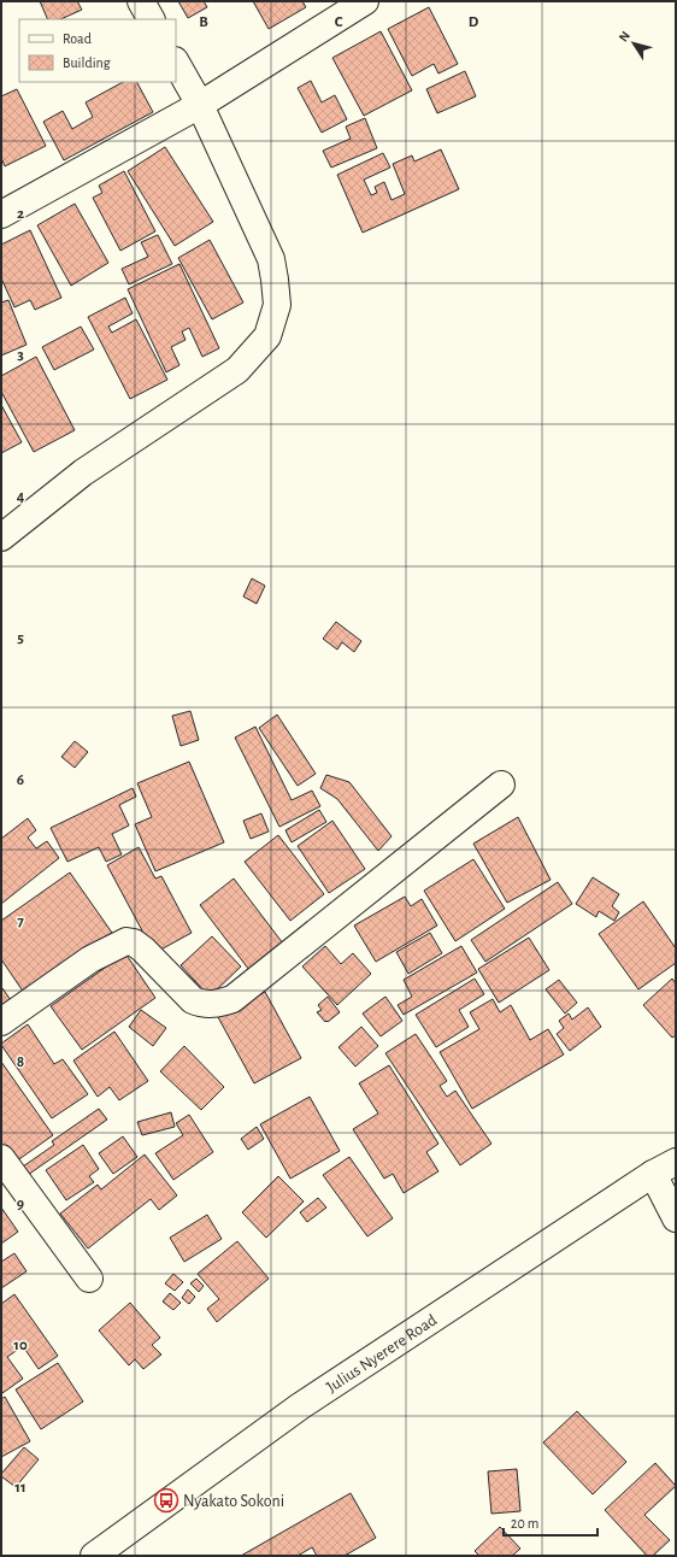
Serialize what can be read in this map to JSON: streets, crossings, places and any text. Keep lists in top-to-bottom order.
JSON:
{
  "streets": {
    "main road": ["Julius Nyerere Road"]
  },
  "places": {
    "bus stop": ["Nyakato Sokoni"]
  },
  "legend": ["Road", "Building"],
  "scale_bar": "20 m",
  "north": "top left",
  "grid": {
    "columns": ["B", "C", "D"],
    "rows": [
      "2",
      "3",
      "4",
      "5",
      "6",
      "7",
      "8",
      "9",
      "10",
      "11"
    ]
  }
}
